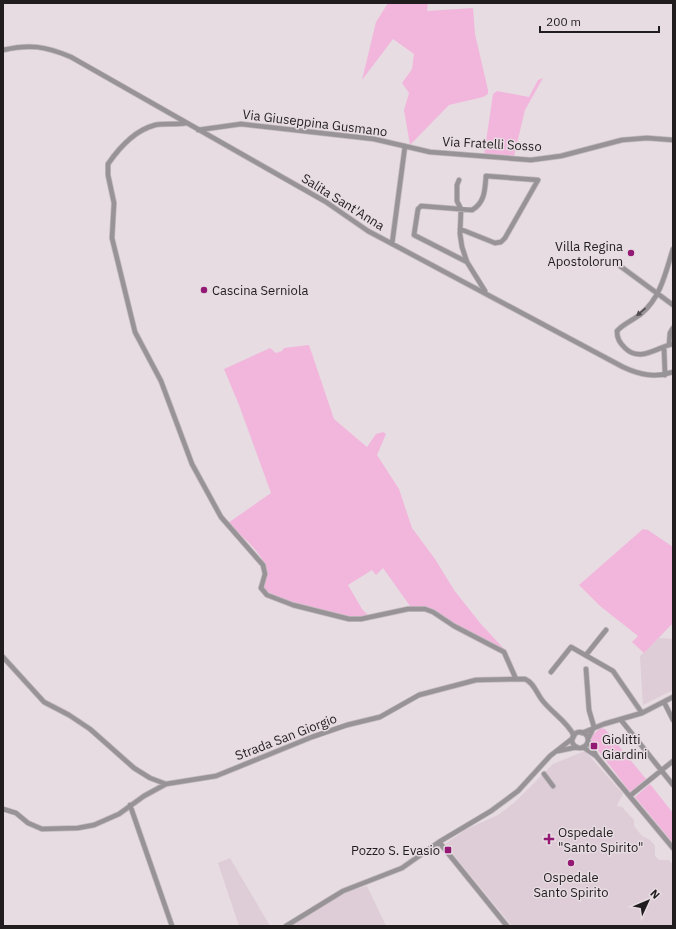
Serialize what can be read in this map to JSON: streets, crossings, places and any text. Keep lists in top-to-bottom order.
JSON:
{
  "streets": {
    "street": [
      "Via Giuseppina Gusmano",
      "Via Fratelli Sosso",
      "Salita Sant'Anna",
      "Strada San Giorgio"
    ]
  },
  "crossings": [
    ["Via Giuseppina Gusmano", "Via Fratelli Sosso"],
    ["Via Giuseppina Gusmano", "Salita Sant'Anna"]
  ],
  "places": {
    "other": ["Villa Regina Apostolorum", "Cascina Serniola", "Ospedale Santo Spirito"],
    "transit": ["Giolitti Giardini", "Pozzo S. Evasio"],
    "health": ["Ospedale \"Santo Spirito\""]
  },
  "scale_bar": "200 m",
  "north": "top right"
}
